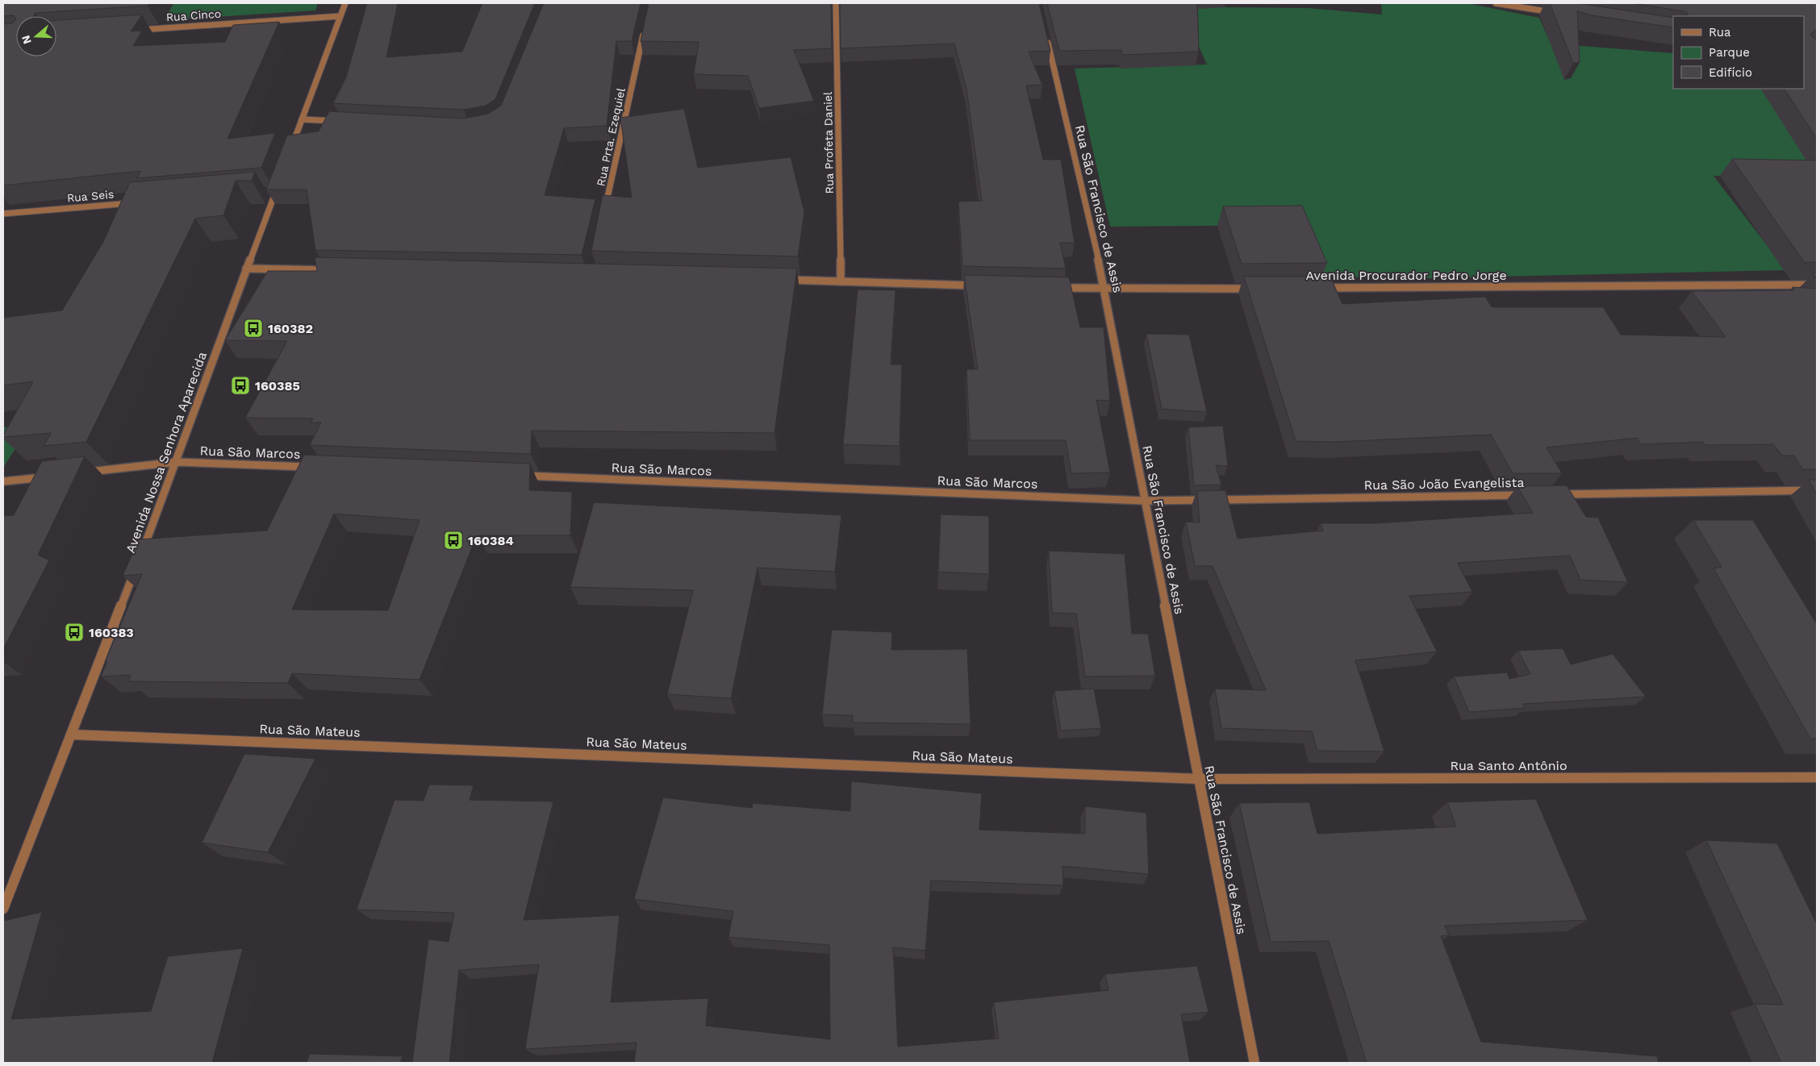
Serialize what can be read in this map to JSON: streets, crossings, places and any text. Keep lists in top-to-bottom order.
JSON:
{
  "streets": {
    "street": [
      "Rua Cinco",
      "Rua Prta. Ezequiel",
      "Rua Profeta Daniel",
      "Rua Seis",
      "Rua São Francisco de Assis",
      "Avenida Procurador Pedro Jorge",
      "Avenida Nossa Senhora Aparecida",
      "Rua São Marcos",
      "Rua São João Evangelista",
      "Rua São Mateus",
      "Rua Santo Antônio"
    ]
  },
  "crossings": [
    ["Rua São Francisco de Assis", "Rua São Marcos"],
    ["Rua São Francisco de Assis", "Rua São João Evangelista"],
    ["Rua São Francisco de Assis", "Rua São Mateus"],
    ["Rua São Francisco de Assis", "Rua Santo Antônio"],
    ["Avenida Nossa Senhora Aparecida", "Rua São Marcos"],
    ["Avenida Nossa Senhora Aparecida", "Rua São Mateus"],
    ["Rua São Marcos", "Rua São João Evangelista"],
    ["Rua São Mateus", "Rua Santo Antônio"]
  ],
  "places": {
    "bus stop": [
      "160382",
      "160385",
      "160384",
      "160383"
    ]
  },
  "legend": ["Rua", "Parque", "Edifício"],
  "north": "left"
}
